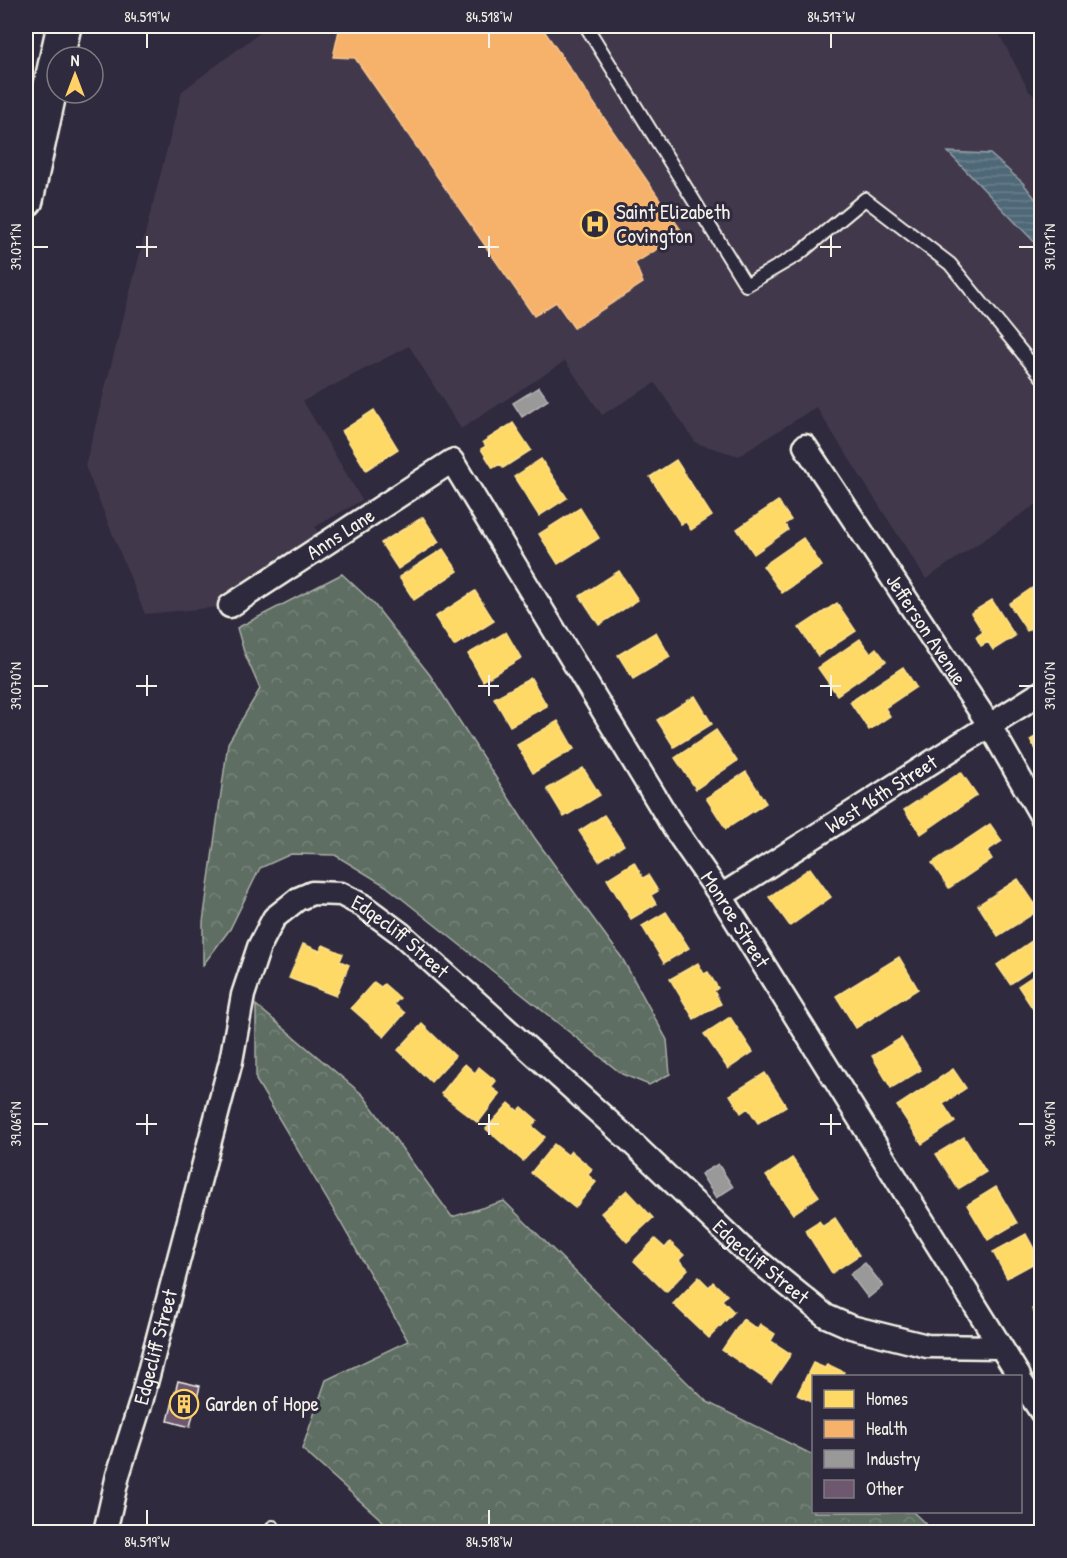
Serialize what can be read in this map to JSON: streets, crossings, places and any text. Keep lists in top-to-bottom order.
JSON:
{
  "streets": {
    "street": [
      "Anns Lane",
      "Jefferson Avenue",
      "West 16th Street",
      "Monroe Street",
      "Edgecliff Street"
    ]
  },
  "crossings": [
    ["Anns Lane", "Monroe Street"],
    ["Jefferson Avenue", "West 16th Street"],
    ["West 16th Street", "Monroe Street"],
    ["Monroe Street", "Edgecliff Street"]
  ],
  "places": {
    "hospital": ["Saint Elizabeth Covington"],
    "building": ["Garden of Hope"]
  },
  "legend": [
    "Homes",
    "Health",
    "Industry",
    "Other"
  ],
  "north": "top",
  "coordinates": [
    "84.519°W",
    "84.518°W",
    "84.517°W",
    "39.071°N",
    "39.070°N",
    "39.069°N"
  ]
}
